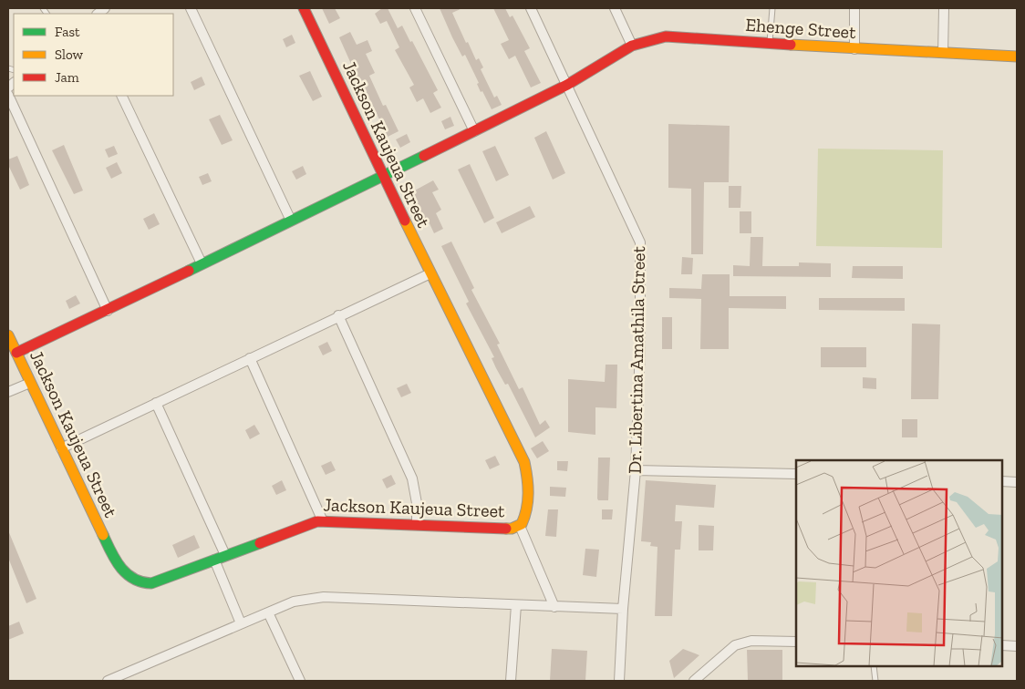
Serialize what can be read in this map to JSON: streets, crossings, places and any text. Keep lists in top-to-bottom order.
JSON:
{
  "streets": {
    "street": ["Ehenge Street", "Jackson Kaujeua Street", "Dr. Libertina Amathila Street"]
  },
  "crossings": [
    ["Ehenge Street", "Jackson Kaujeua Street"],
    ["Ehenge Street", "Dr. Libertina Amathila Street"]
  ],
  "legend": ["Fast", "Slow", "Jam"]
}
